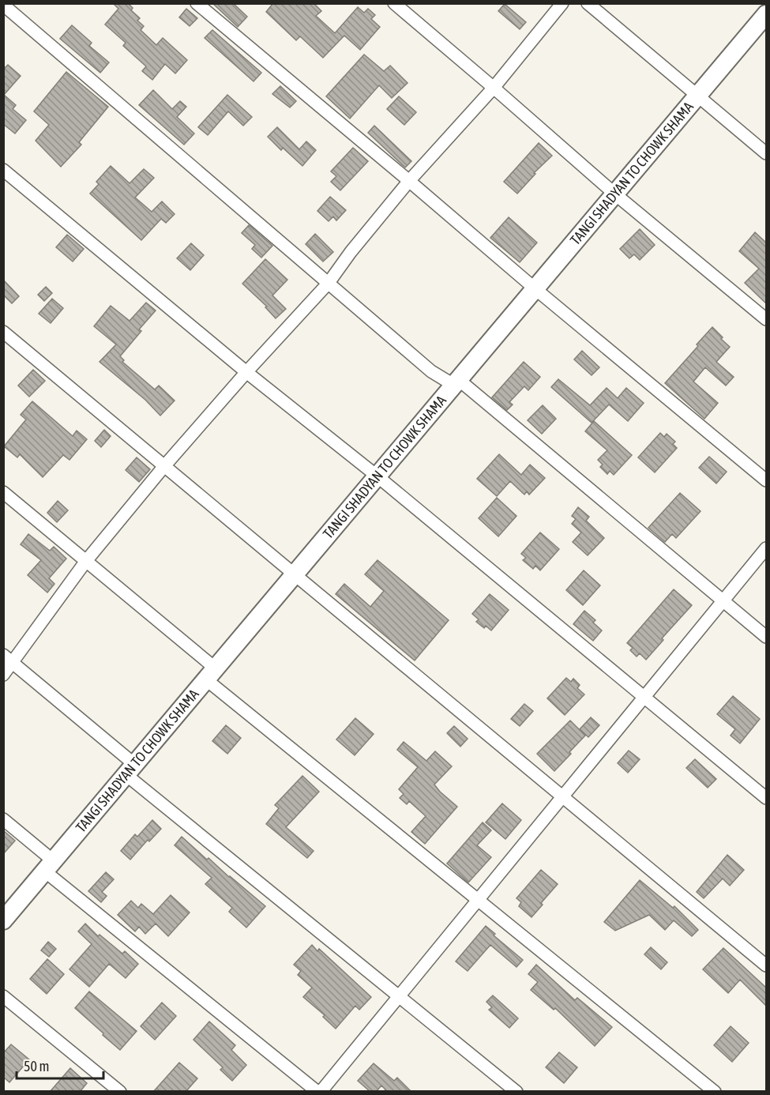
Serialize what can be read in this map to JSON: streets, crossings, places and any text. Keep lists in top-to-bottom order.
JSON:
{
  "streets": {
    "main road": ["TANGI SHADYAN TO CHOWK SHAMA"]
  },
  "scale_bar": "50 m"
}
